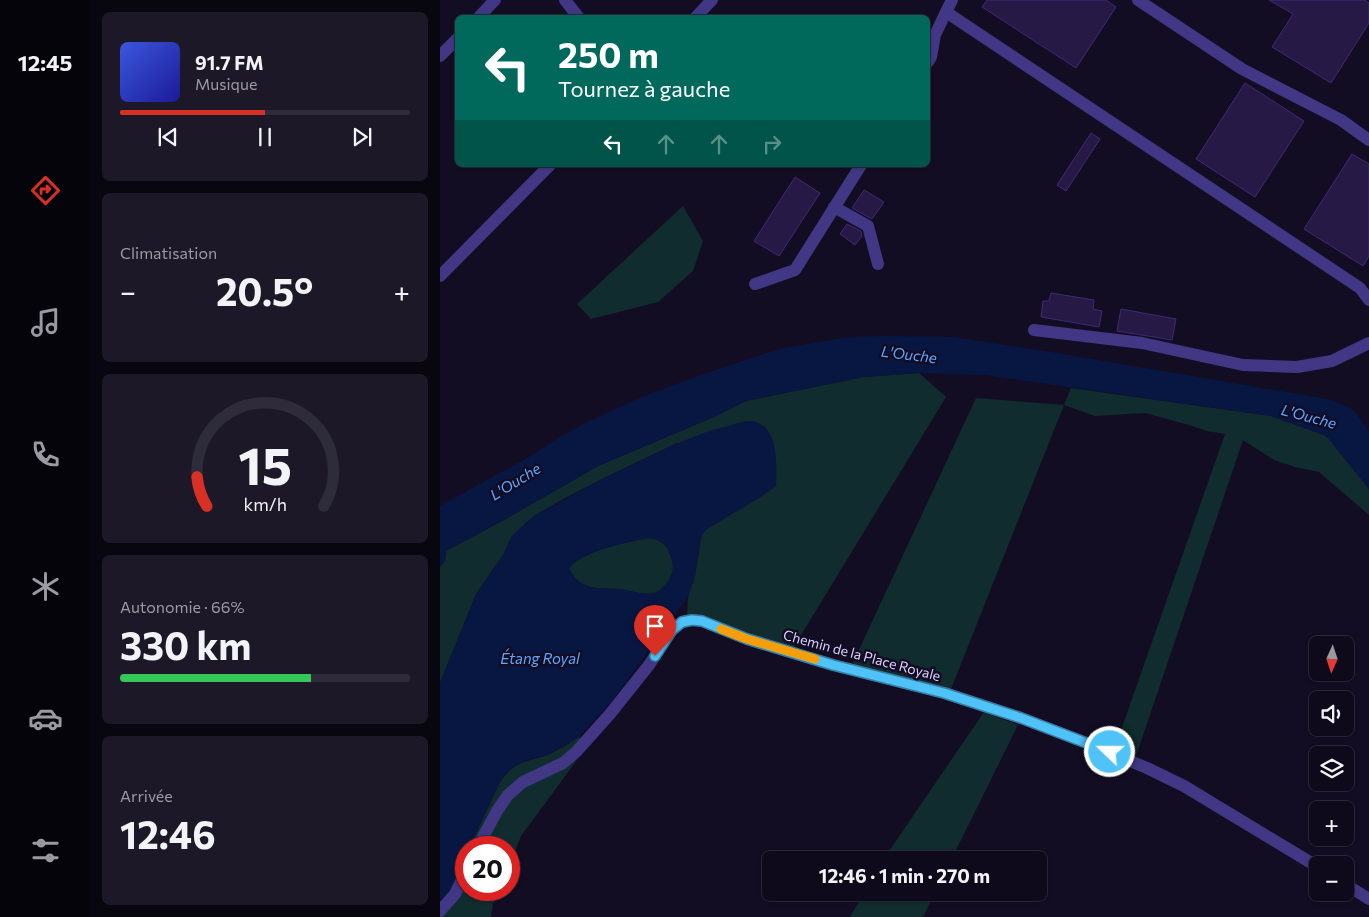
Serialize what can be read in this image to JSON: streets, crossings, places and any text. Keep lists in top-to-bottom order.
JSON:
{
  "streets": {
    "lane": ["Chemin de la Place Royale"]
  },
  "water": ["L'Ouche", "Étang Royal"],
  "north": "bottom",
  "page": {
    "tabs": "12:45",
    "turn": ["250 m", "Tournez à gauche"],
    "song": ["91.7 FM", "Musique"],
    "tile": [
      "Climatisation",
      ["Autonomie · 66%", "330 km"],
      ["Arrivée", "12:46"]
    ],
    "heat": ["−", "20.5°", "+"],
    "map_buttons": ["+", "−"],
    "limit": "20",
    "trip": "12:46 · 1 min · 270 m",
    "gauge": ["15", "km/h"]
  }
}
